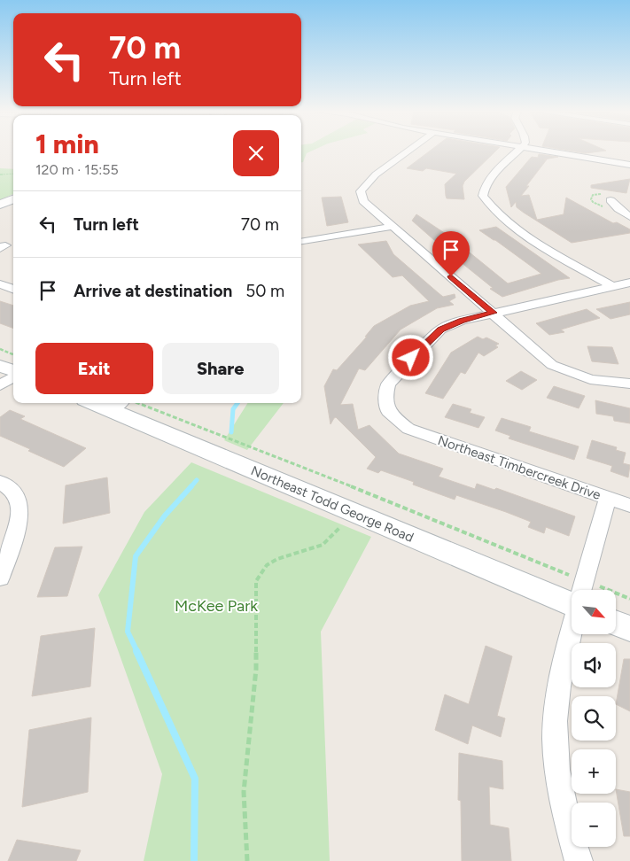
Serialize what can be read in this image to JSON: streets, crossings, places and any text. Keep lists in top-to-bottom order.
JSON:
{
  "streets": {
    "main road": ["Northeast Todd George Road"],
    "street": ["Northeast Timbercreek Drive"]
  },
  "parks": ["McKee Park"],
  "north": "bottom right",
  "page": {
    "turn": ["70 m", "Turn left"],
    "heading": ["1 min", "120 m · 15:55"],
    "list": [
      {
        "name": "Turn left",
        "value": "70 m"
      },
      {
        "name": "Arrive at destination",
        "value": "50 m"
      }
    ],
    "buttons": ["Exit", "Share"],
    "map_buttons": ["+", "−"]
  }
}
